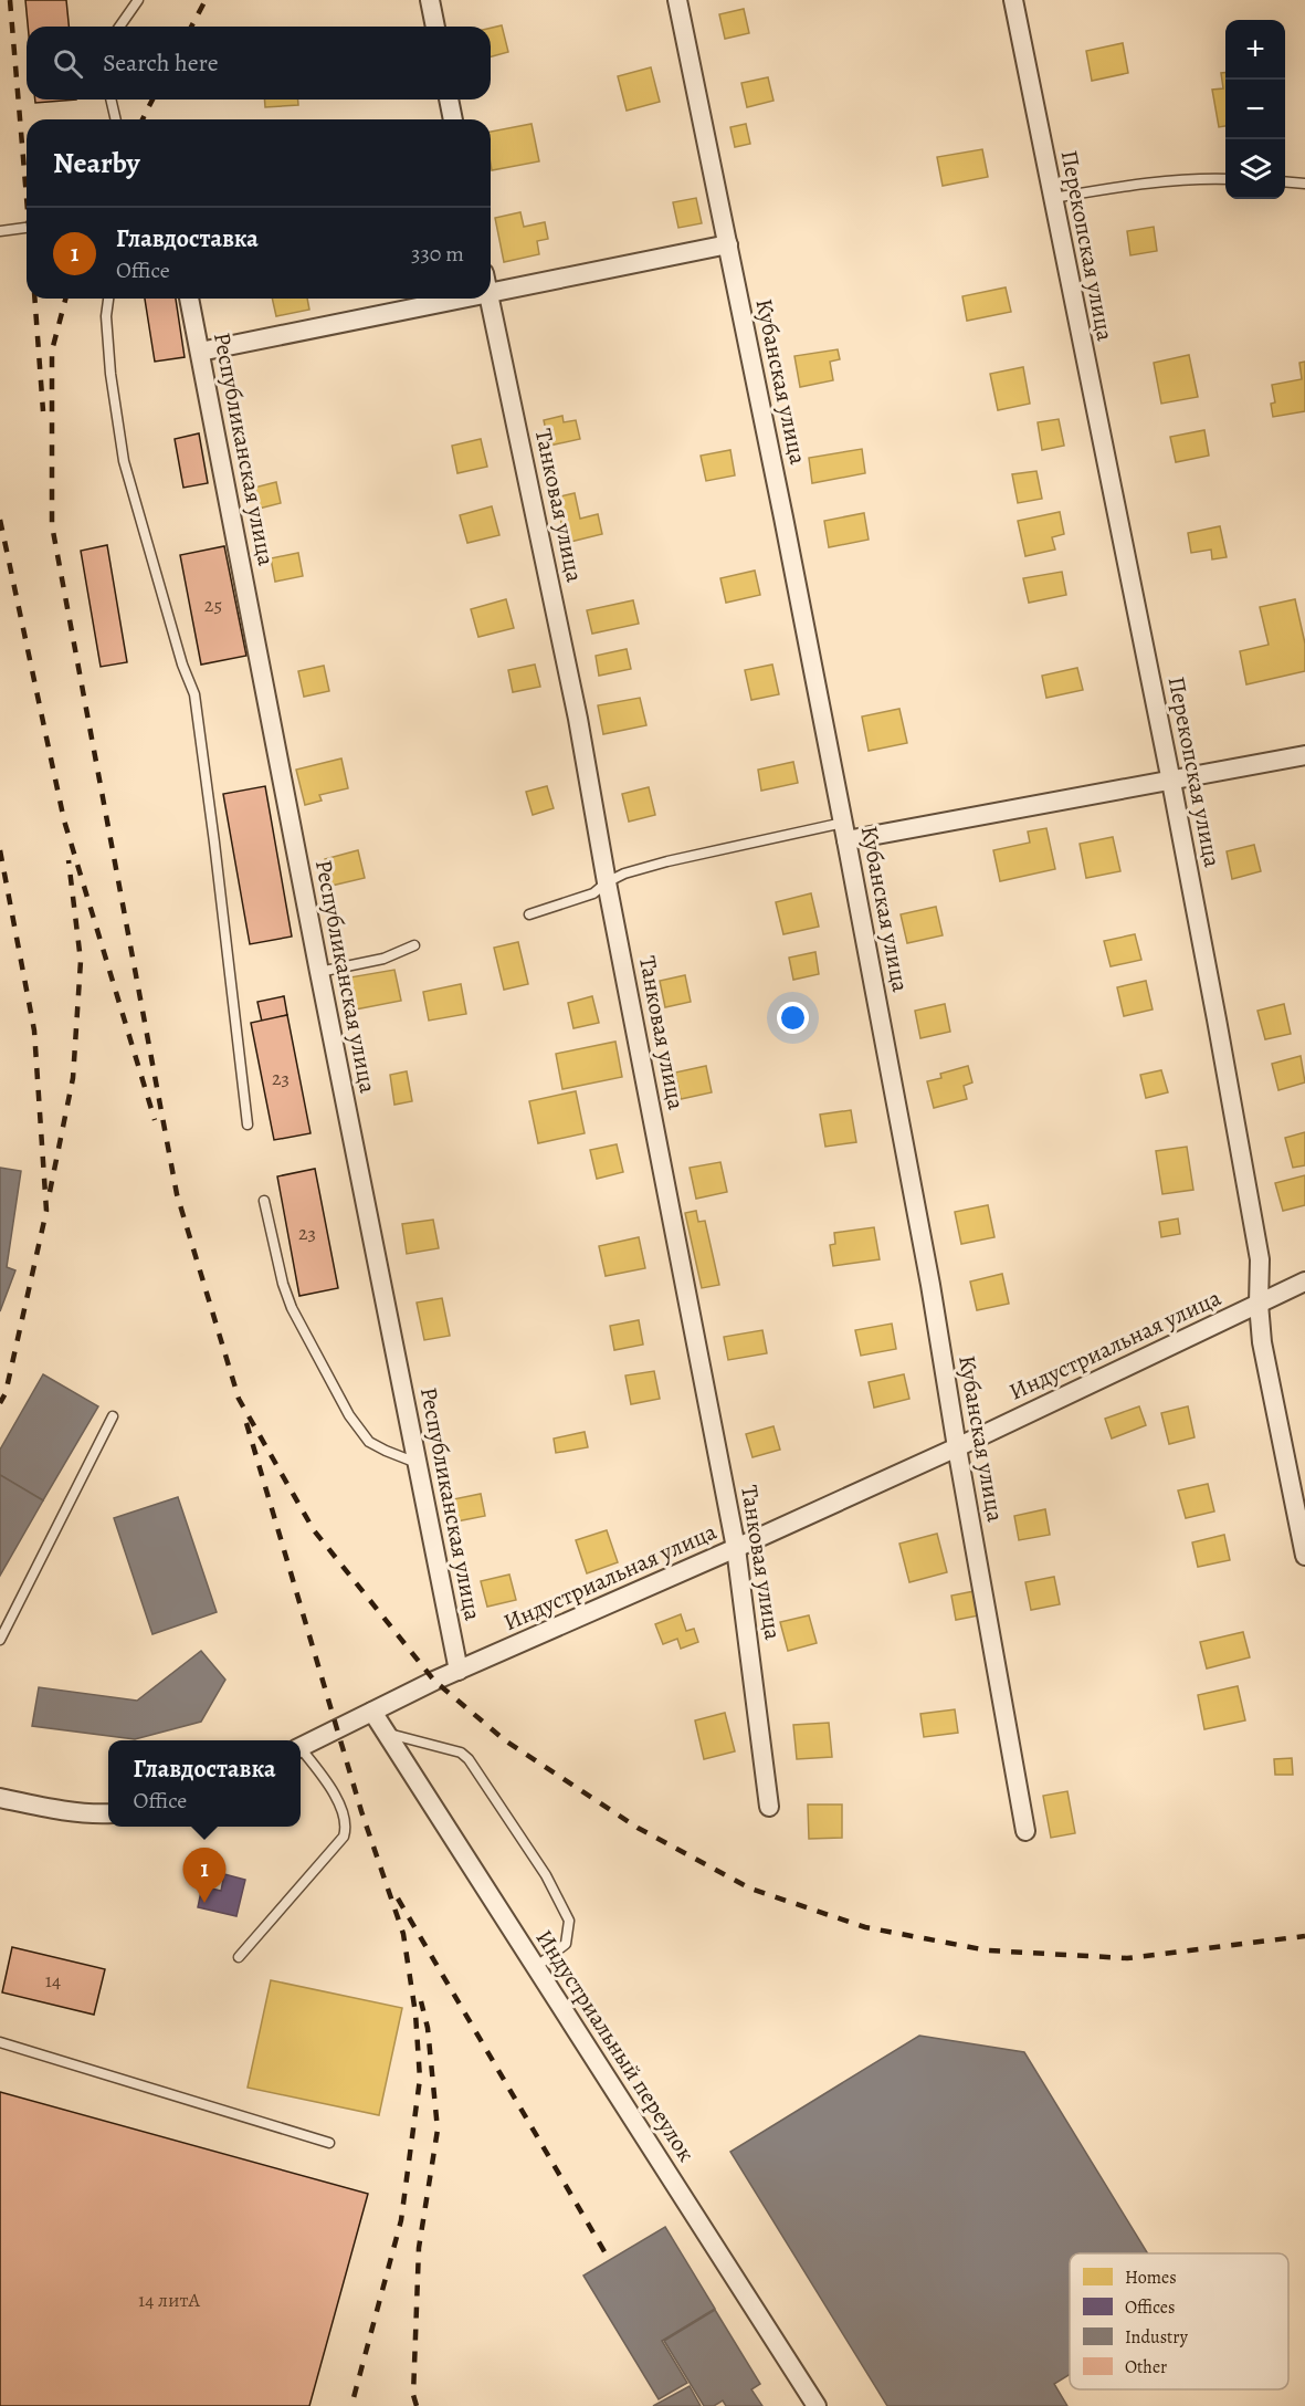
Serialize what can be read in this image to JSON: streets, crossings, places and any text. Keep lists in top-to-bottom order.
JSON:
{
  "streets": {
    "street": [
      "Перекопская улица",
      "Кубанская улица",
      "Республиканская улица",
      "Танковая улица",
      "Индустриальная улица",
      "Индустриальный переулок"
    ]
  },
  "crossings": [
    ["Перекопская улица", "Индустриальная улица"],
    ["Кубанская улица", "Индустриальная улица"],
    ["Республиканская улица", "Индустриальная улица"],
    ["Танковая улица", "Индустриальная улица"],
    ["Индустриальная улица", "Индустриальный переулок"]
  ],
  "house_numbers": [
    "25",
    "23",
    "23",
    "14",
    "14 литА"
  ],
  "legend": [
    "Homes",
    "Offices",
    "Industry",
    "Other"
  ],
  "page": {
    "map_buttons": ["+", "−"],
    "search": "Search here",
    "heading": "Nearby",
    "list": [
      {
        "mark": "1",
        "name": "Главдоставка",
        "note": "Office",
        "value": "330 m"
      }
    ],
    "popup": ["Главдоставка", "Office"],
    "pins": "1"
  }
}
